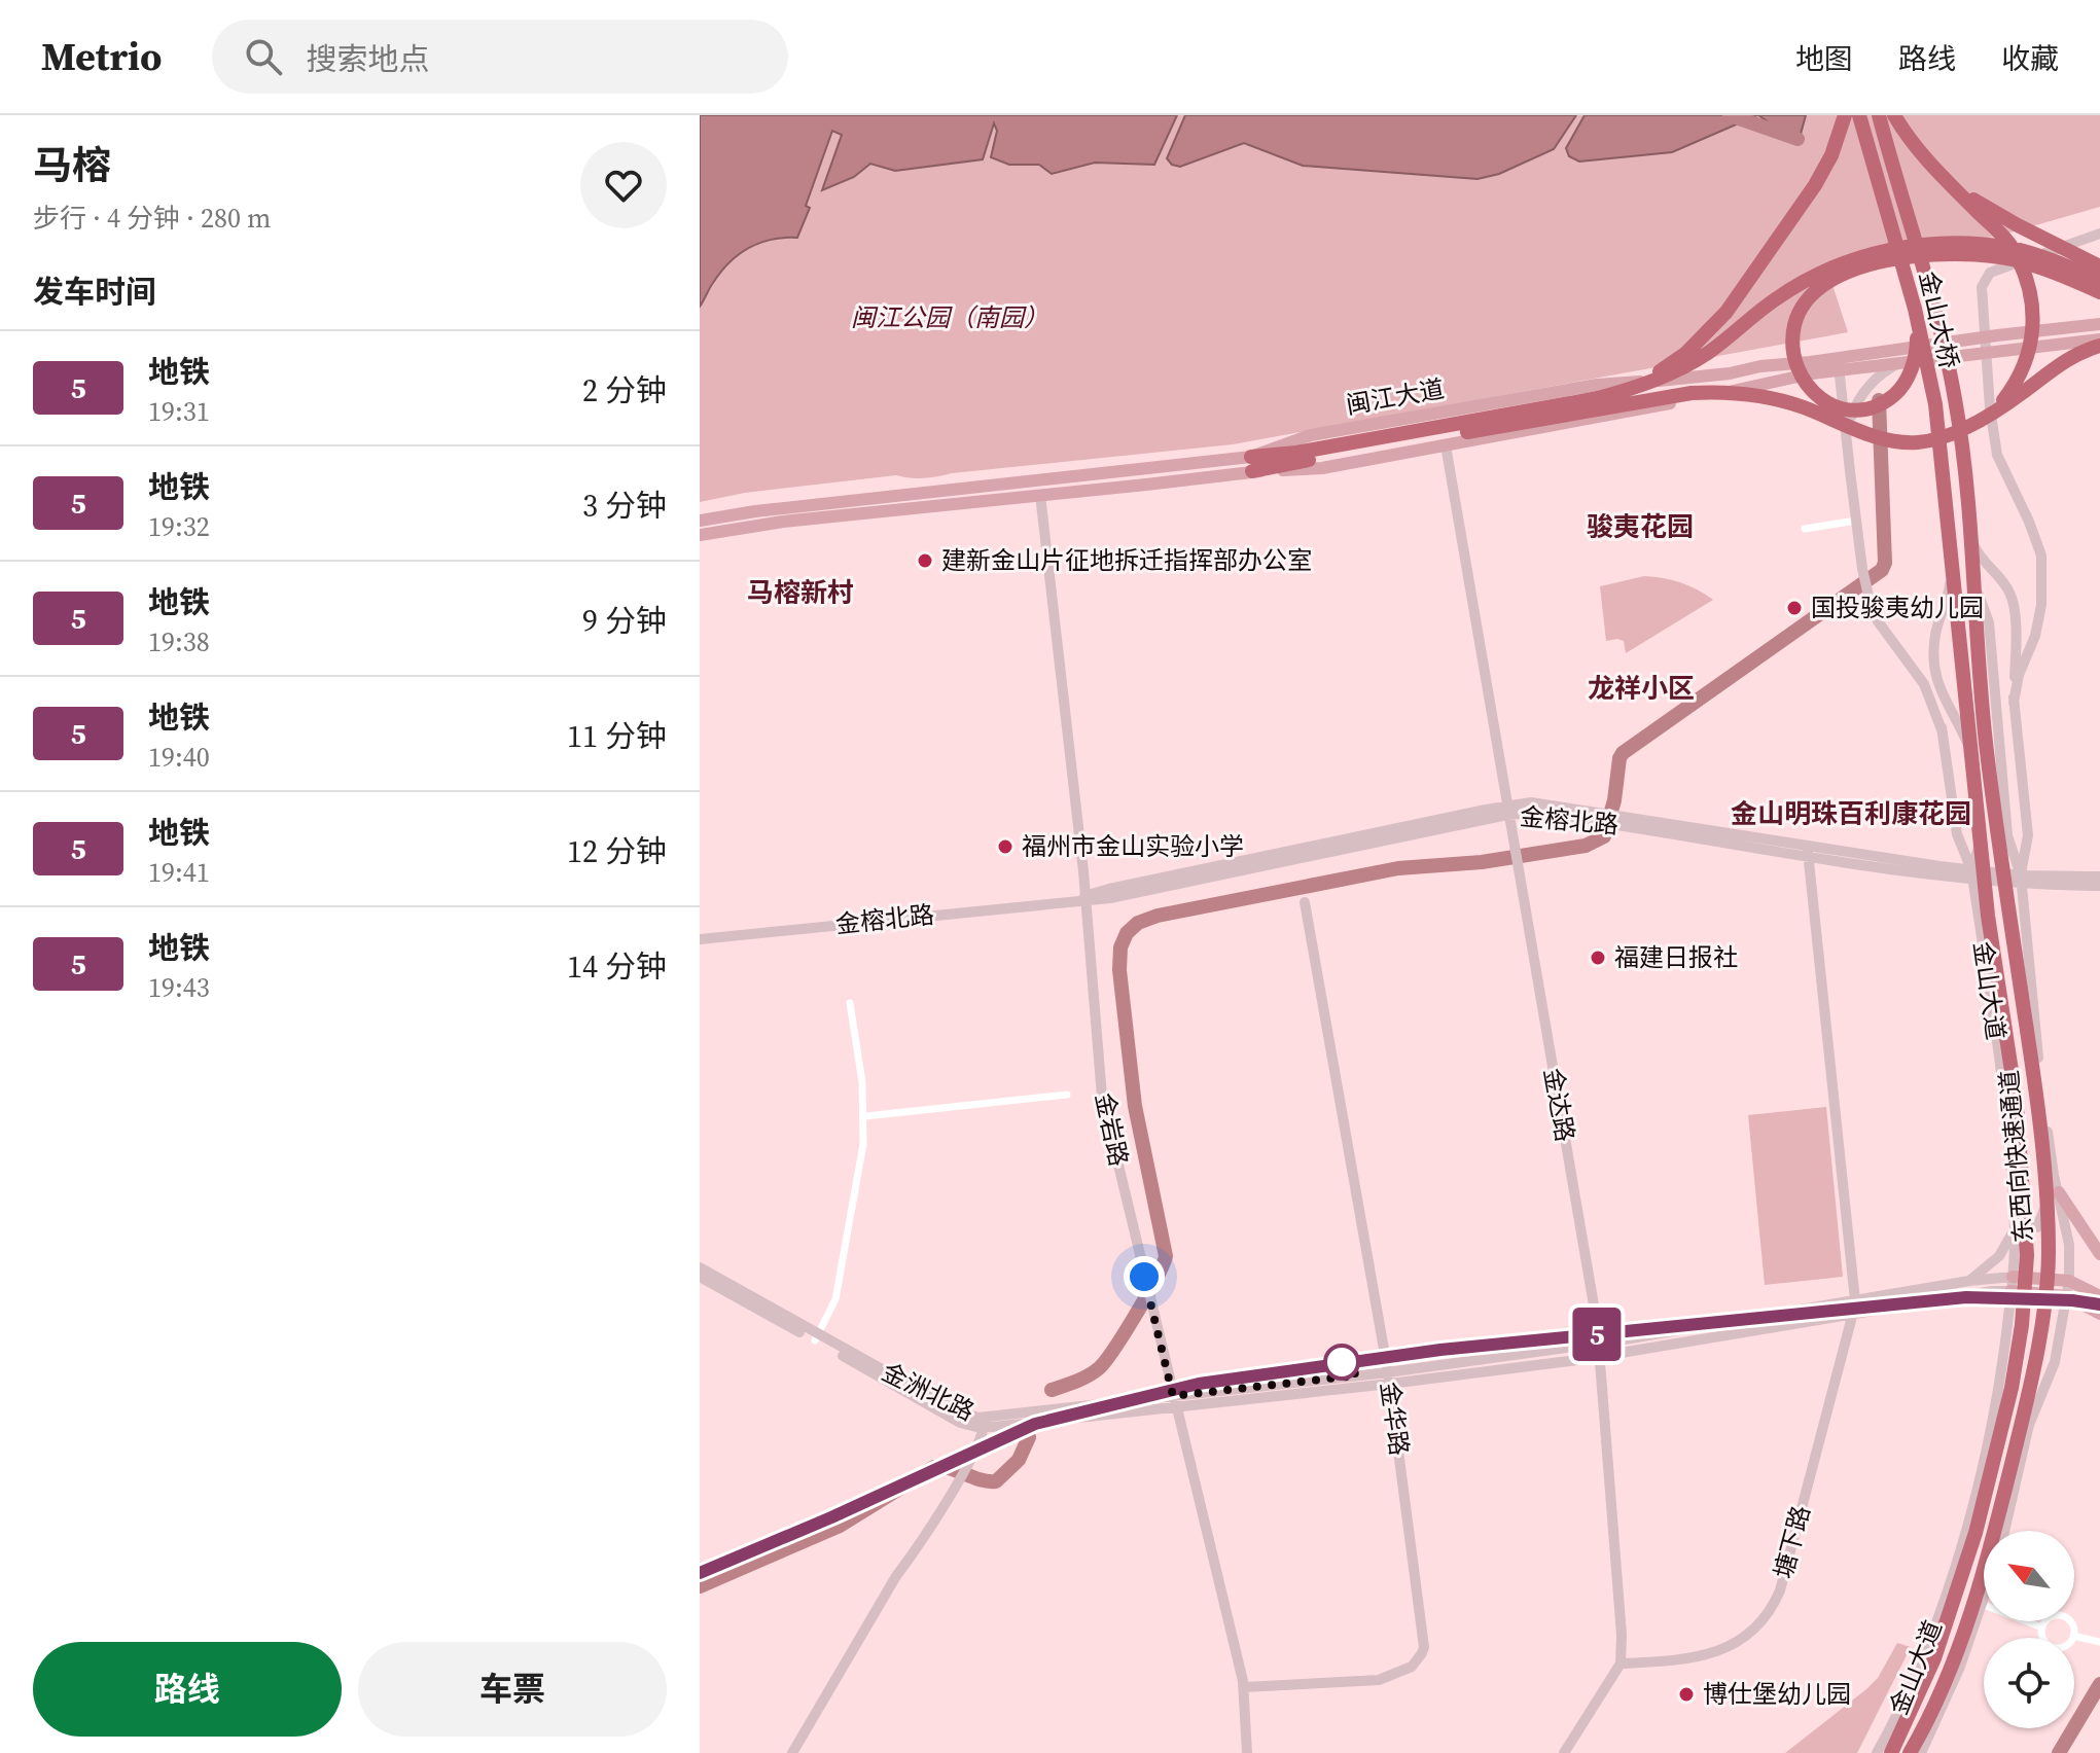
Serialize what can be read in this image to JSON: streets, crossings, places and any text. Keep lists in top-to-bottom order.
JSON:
{
  "streets": {
    "highway": ["金山大桥", "东西向快速通道"],
    "main road": [
      "闽江大道",
      "金榕北路",
      "金山大道",
      "金达路",
      "金岩路",
      "金洲北路",
      "金华路",
      "塘下路"
    ]
  },
  "crossings": [
    ["金山大桥", "东西向快速通道"],
    ["闽江大道", "金达路"],
    ["闽江大道", "金岩路"],
    ["金榕北路", "金山大道"],
    ["金榕北路", "金达路"],
    ["金榕北路", "金岩路"],
    ["金榕北路", "塘下路"],
    ["金山大道", "东西向快速通道"],
    ["金山大道", "金洲北路"],
    ["金达路", "金洲北路"],
    ["金达路", "塘下路"],
    ["金岩路", "金洲北路"],
    ["金岩路", "金华路"],
    ["金洲北路", "金华路"],
    ["金洲北路", "塘下路"]
  ],
  "districts": [
    "骏夷花园",
    "马榕新村",
    "龙祥小区",
    "金山明珠百利康花园"
  ],
  "parks": ["闽江公园（南园）"],
  "places": [
    "建新金山片征地拆迁指挥部办公室",
    "国投骏夷幼儿园",
    "福州市金山实验小学",
    "福建日报社",
    "博仕堡幼儿园"
  ],
  "lines": ["metro line 5"],
  "north": "top left",
  "page": {
    "header": "Metrio",
    "search": "搜索地点",
    "nav": ["地图", "路线", "收藏"],
    "heading": [
      ["马榕", "步行 · 4 分钟 · 280 m"],
      "发车时间"
    ],
    "on_map": "5",
    "list": [
      {
        "mark": "5",
        "name": "地铁",
        "note": "19:31",
        "value": "2 分钟"
      },
      {
        "mark": "5",
        "name": "地铁",
        "note": "19:32",
        "value": "3 分钟"
      },
      {
        "mark": "5",
        "name": "地铁",
        "note": "19:38",
        "value": "9 分钟"
      },
      {
        "mark": "5",
        "name": "地铁",
        "note": "19:40",
        "value": "11 分钟"
      },
      {
        "mark": "5",
        "name": "地铁",
        "note": "19:41",
        "value": "12 分钟"
      },
      {
        "mark": "5",
        "name": "地铁",
        "note": "19:43",
        "value": "14 分钟"
      }
    ],
    "buttons": ["路线", "车票"]
  }
}
